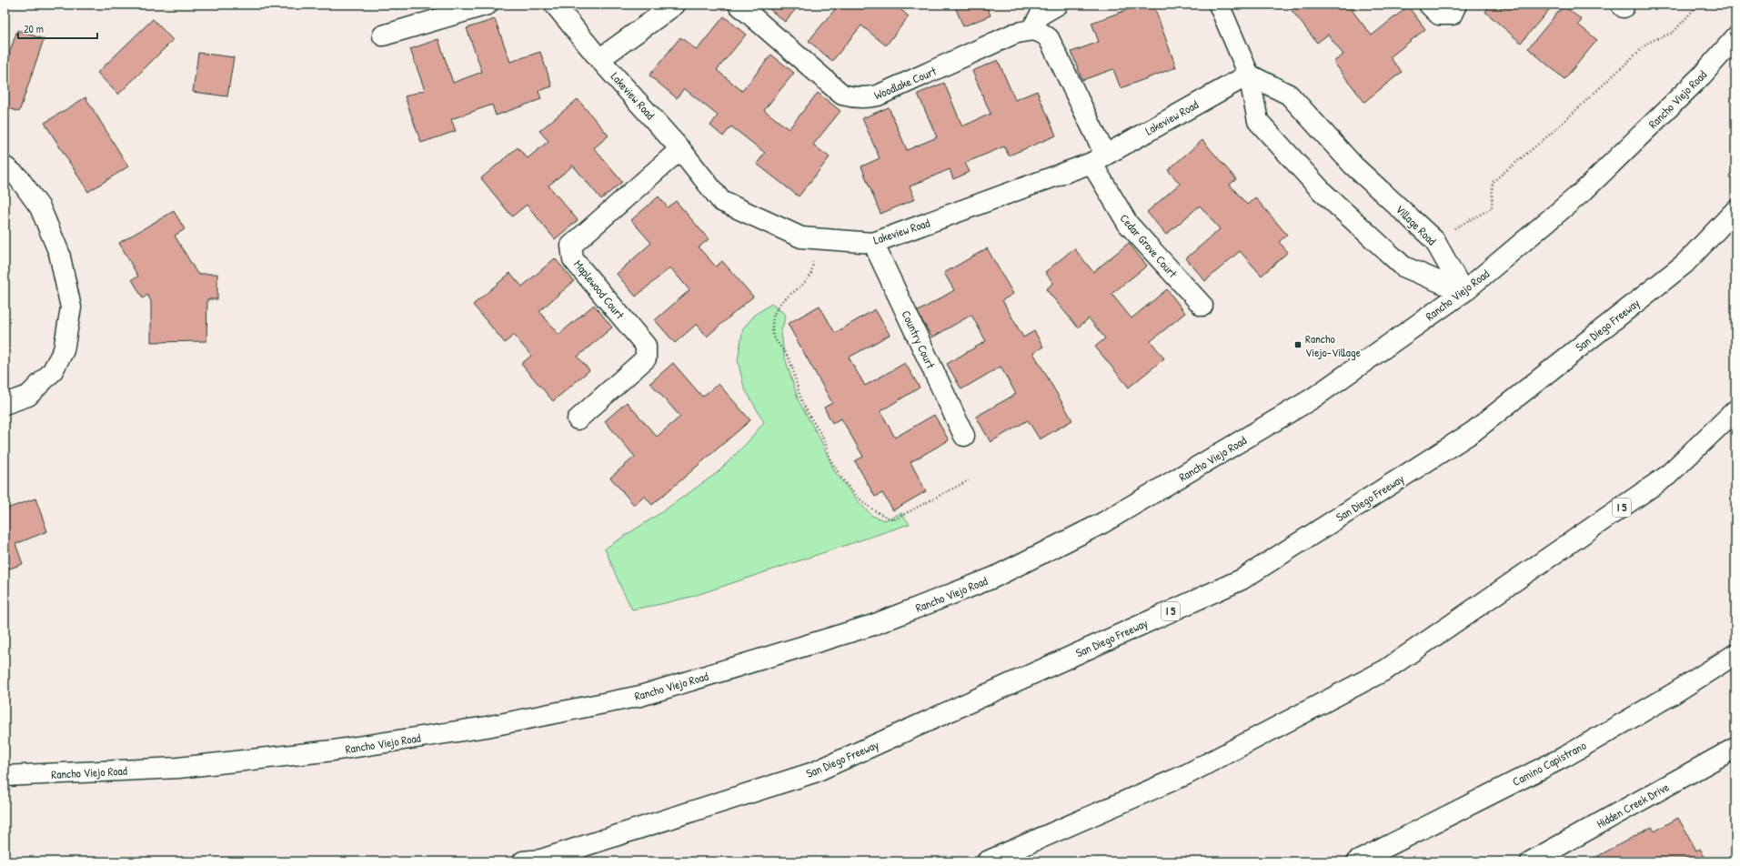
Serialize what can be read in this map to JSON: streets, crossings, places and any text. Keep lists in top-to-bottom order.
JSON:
{
  "streets": {
    "main road": [
      "Woodlake Court",
      "Lakeview Road",
      "Rancho Viejo Road",
      "Village Road",
      "Cedar Grove Court",
      "Maplewood Court",
      "San Diego Freeway",
      "Country Court",
      "I 5",
      "Camino Capistrano",
      "Hidden Creek Drive"
    ]
  },
  "crossings": [
    ["Lakeview Road", "Village Road"],
    ["Lakeview Road", "Cedar Grove Court"],
    ["Lakeview Road", "Maplewood Court"],
    ["Lakeview Road", "Country Court"],
    ["Rancho Viejo Road", "Village Road"]
  ],
  "places": {
    "transit": ["Rancho Viejo-Village"]
  },
  "scale_bar": "20 m"
}
